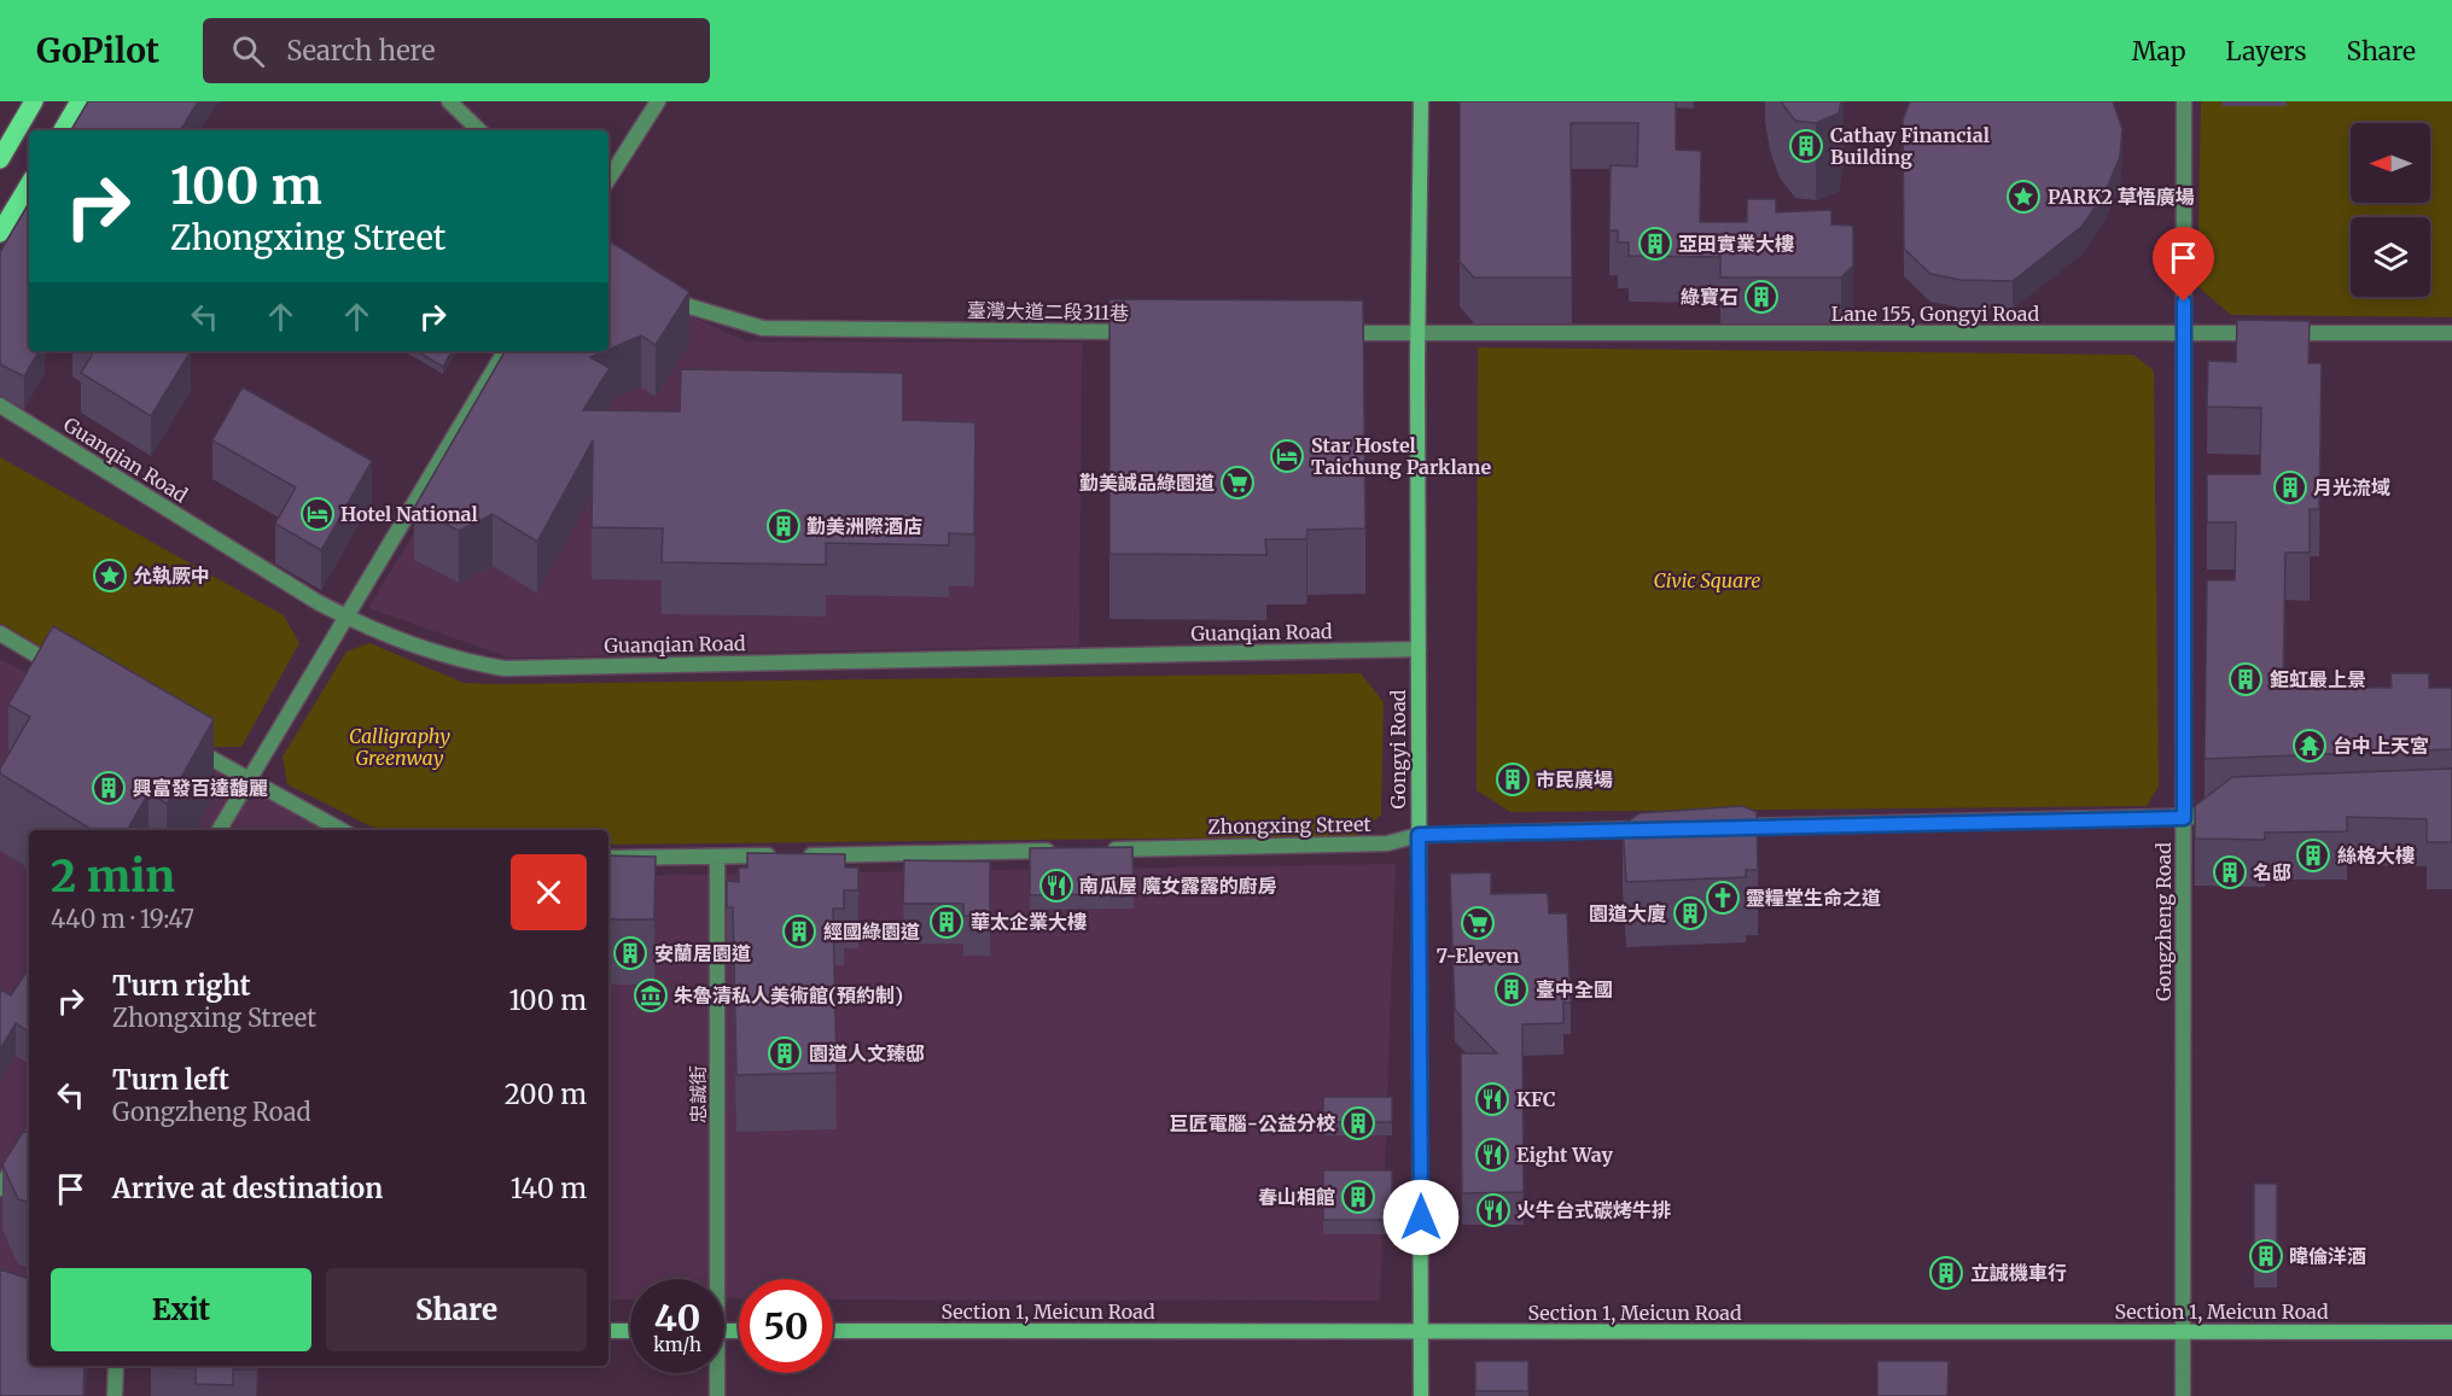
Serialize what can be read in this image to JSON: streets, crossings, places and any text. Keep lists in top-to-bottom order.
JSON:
{
  "streets": {
    "street": [
      "臺灣大道二段311巷",
      "Lane 155, Gongyi Road",
      "Guanqian Road",
      "Gongyi Road",
      "Zhongxing Street",
      "Gongzheng Road",
      "忠誠街",
      "Section 1, Meicun Road"
    ]
  },
  "crossings": [
    ["Lane 155, Gongyi Road", "Gongyi Road"],
    ["Lane 155, Gongyi Road", "Gongzheng Road"],
    ["Guanqian Road", "Gongyi Road"],
    ["Gongyi Road", "Zhongxing Street"],
    ["Gongyi Road", "Section 1, Meicun Road"],
    ["Gongzheng Road", "Section 1, Meicun Road"]
  ],
  "parks": ["Civic Square", "Calligraphy Greenway"],
  "places": {
    "building": [
      "Cathay Financial Building",
      "亞田實業大樓",
      "綠寶石",
      "月光流域",
      "勤美洲際酒店",
      "鉅虹最上景",
      "市民廣場",
      "興富發百達馥麗",
      "絲格大樓",
      "名邸",
      "園道大廈",
      "華太企業大樓",
      "經國綠園道",
      "安蘭居園道",
      "臺中全國",
      "園道人文臻邸",
      "巨匠電腦-公益分校",
      "春山相館",
      "暐倫洋酒",
      "立誠機車行"
    ],
    "place": ["PARK2 草悟廣場", "允執厥中"],
    "hotel": ["Star Hostel Taichung Parklane", "Hotel National"],
    "supermarket": ["勤美誠品綠園道", "7-Eleven"],
    "temple": ["台中上天宮"],
    "restaurant": [
      "南瓜屋 魔女露露的廚房",
      "KFC",
      "Eight Way",
      "火牛台式碳烤牛排"
    ],
    "church": ["靈糧堂生命之道"],
    "museum": ["朱魯清私人美術館(預約制)"]
  },
  "north": "left",
  "page": {
    "header": "GoPilot",
    "search": "Search here",
    "nav": ["Map", "Layers", "Share"],
    "turn": ["100 m", "Zhongxing Street"],
    "heading": ["2 min", "440 m · 19:47"],
    "list": [
      {
        "name": "Turn right",
        "note": "Zhongxing Street",
        "value": "100 m"
      },
      {
        "name": "Turn left",
        "note": "Gongzheng Road",
        "value": "200 m"
      },
      {
        "name": "Arrive at destination",
        "value": "140 m"
      }
    ],
    "buttons": ["Exit", "Share"],
    "speed": "40 km/h",
    "limit": "50"
  }
}
